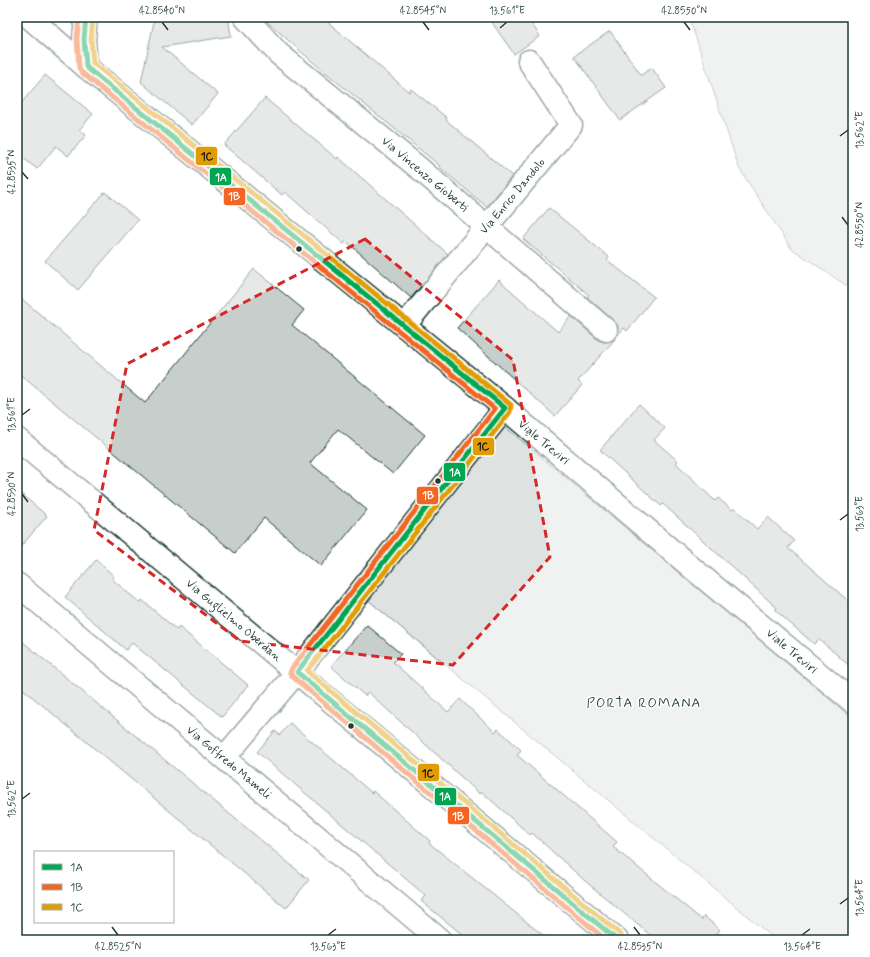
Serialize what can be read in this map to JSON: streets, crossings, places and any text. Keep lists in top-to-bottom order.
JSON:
{
  "streets": {
    "street": [
      "Via Vincenzo Gioberti",
      "Via Enrico Dandolo",
      "Viale Treviri",
      "Via Guglielmo Oberdan",
      "Via Goffredo Mameli"
    ]
  },
  "crossings": [
    ["Via Vincenzo Gioberti", "Via Enrico Dandolo"],
    ["Via Enrico Dandolo", "Viale Treviri"]
  ],
  "districts": ["PORTA ROMANA"],
  "lines": ["transit line 1A", "transit line 1B", "transit line 1C"],
  "legend": ["1A", "1B", "1C"],
  "coordinates": [
    "42.8540°N",
    "42.8545°N",
    "13.561°E",
    "42.8550°N",
    "13.562°E",
    "42.8535°N",
    "42.8530°N",
    "13.563°E",
    "13.564°E",
    "42.8525°N"
  ]
}
